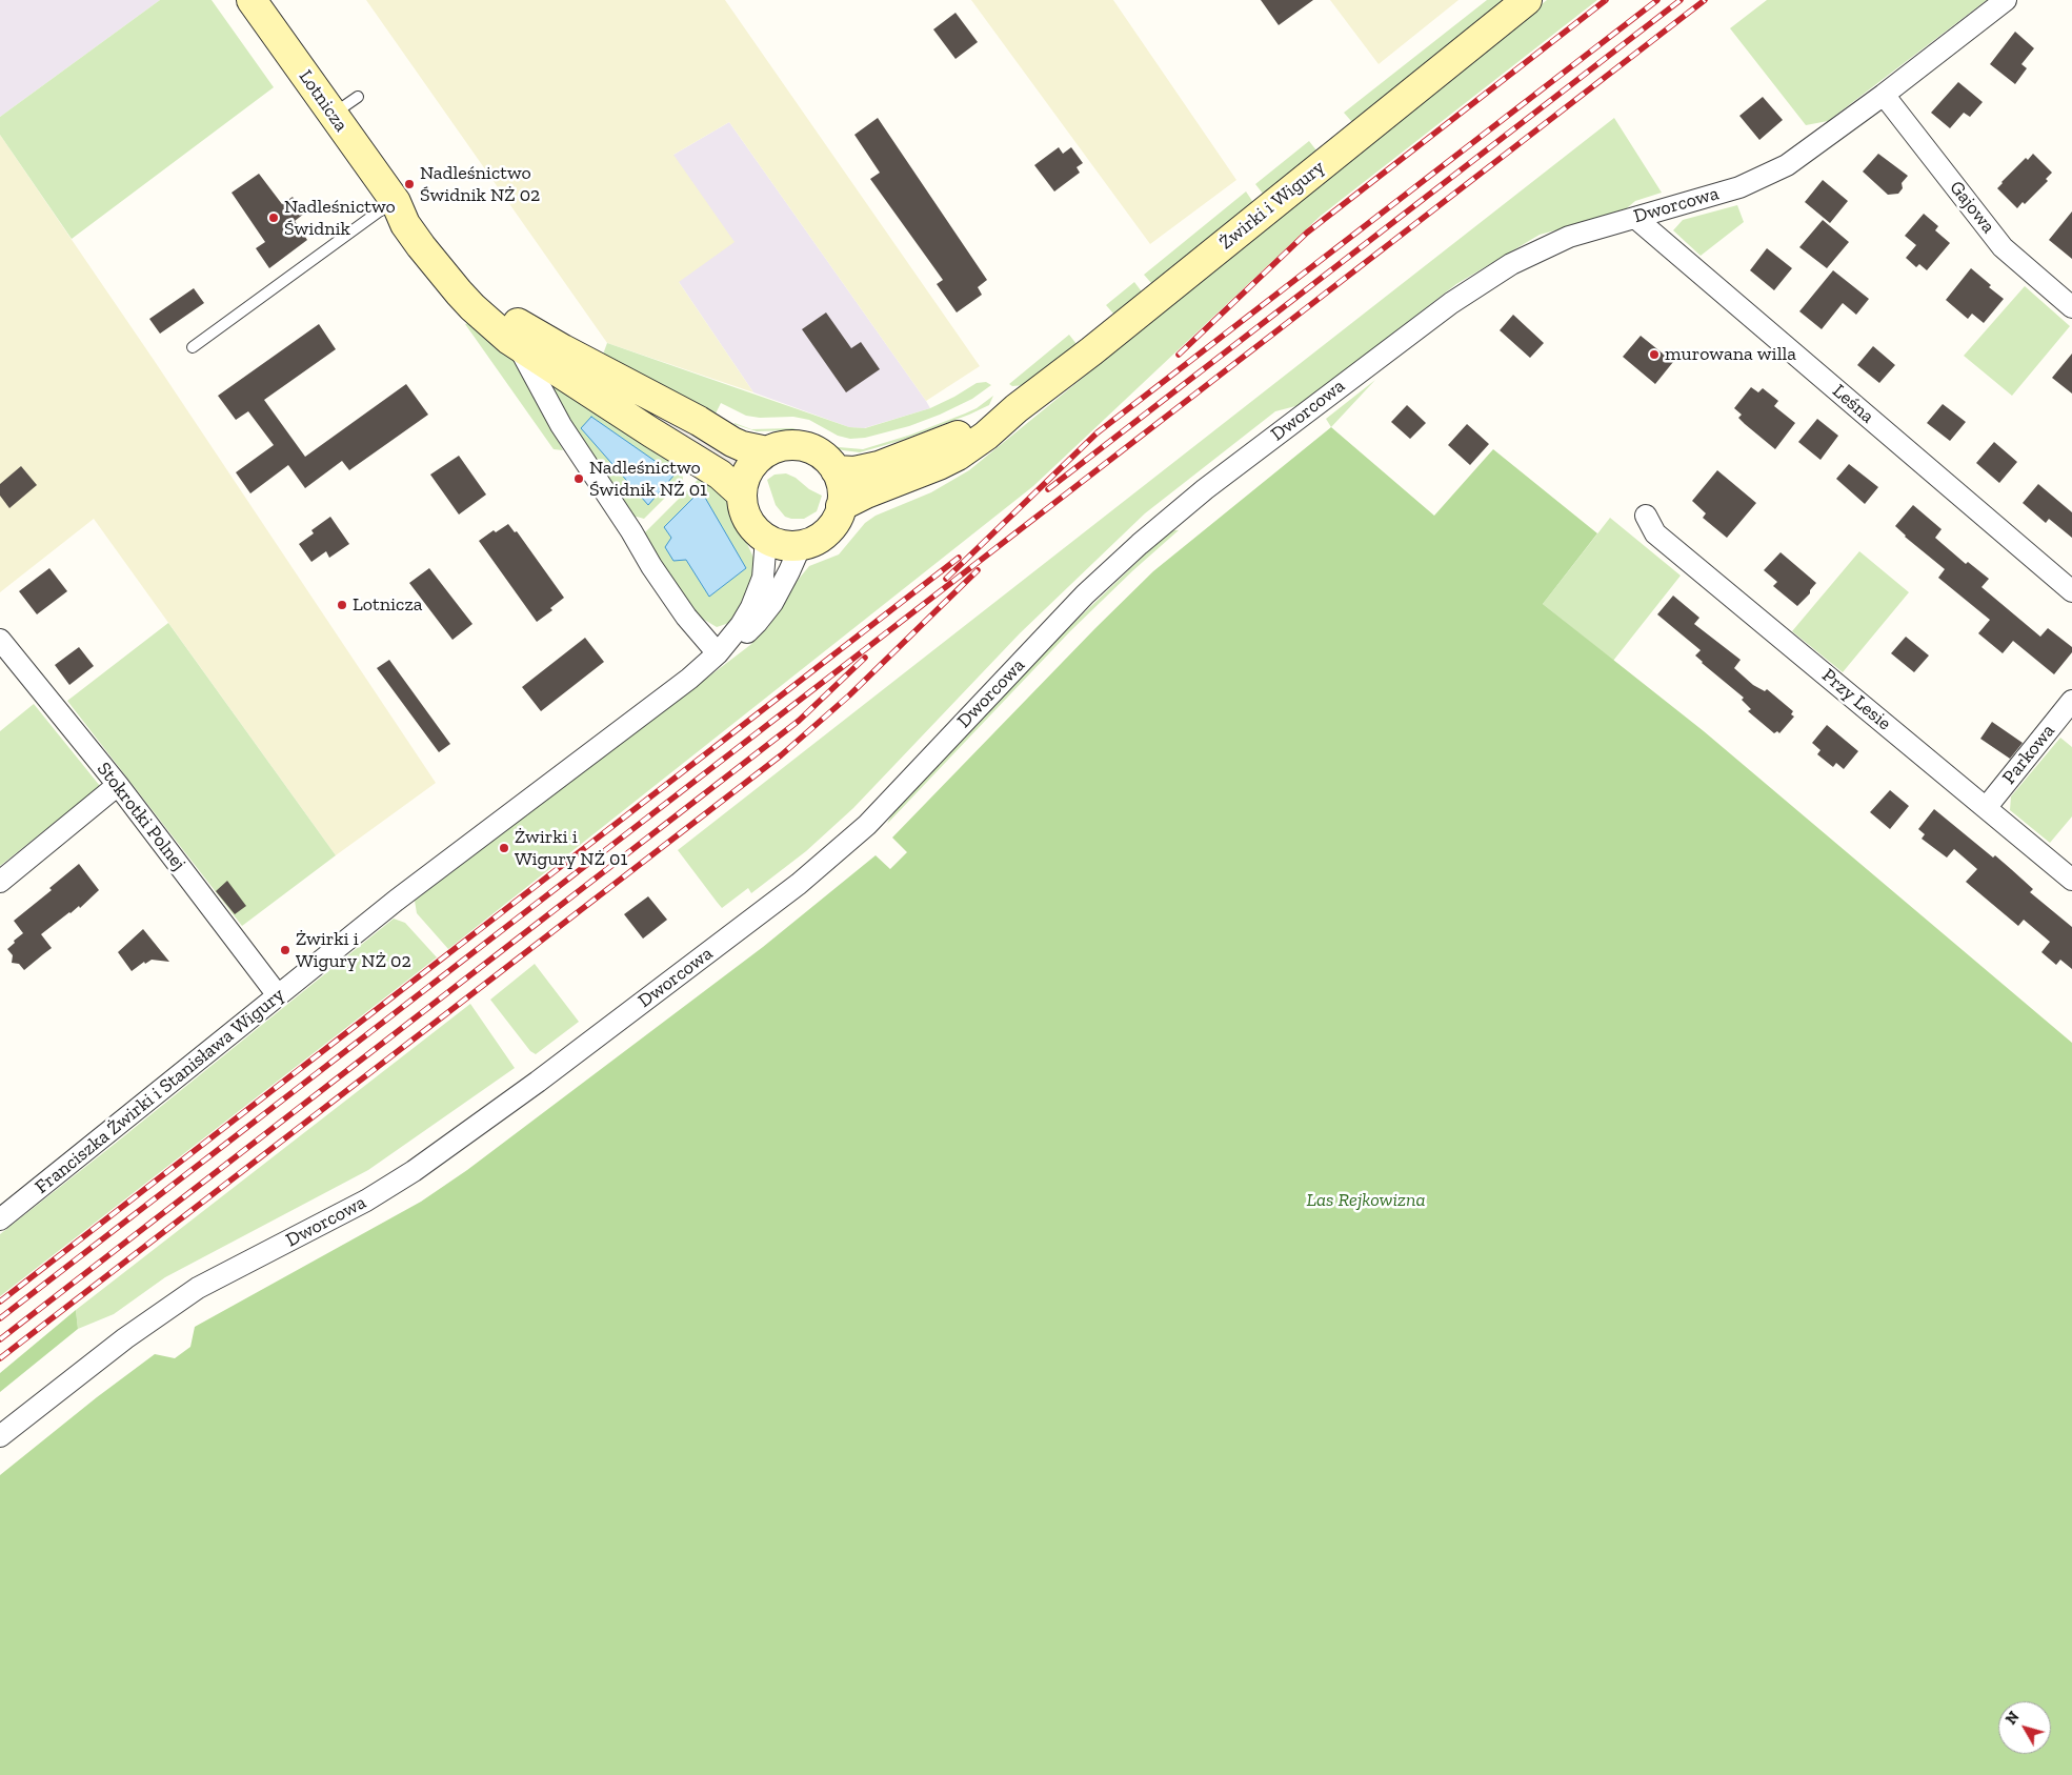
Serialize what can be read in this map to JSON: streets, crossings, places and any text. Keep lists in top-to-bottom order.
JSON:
{
  "streets": {
    "main road": ["Lotnicza", "Żwirki i Wigury"],
    "street": [
      "Dworcowa",
      "Gajowa",
      "Leśna",
      "Przy Lesie",
      "Parkowa",
      "Stokrotki Polnej",
      "Franciszka Żwirki i Stanisława Wigury"
    ]
  },
  "crossings": [
    ["Lotnicza", "Żwirki i Wigury"],
    ["Dworcowa", "Gajowa"],
    ["Dworcowa", "Leśna"],
    ["Przy Lesie", "Parkowa"],
    ["Stokrotki Polnej", "Franciszka Żwirki i Stanisława Wigury"]
  ],
  "parks": ["Las Rejkowizna"],
  "places": [
    "Nadleśnictwo Świdnik NŻ 02",
    "Nadleśnictwo Świdnik",
    "murowana willa",
    "Nadleśnictwo Świdnik NŻ 01",
    "Lotnicza",
    "Żwirki i Wigury NŻ 01",
    "Żwirki i Wigury NŻ 02"
  ],
  "north": "top left"
}
